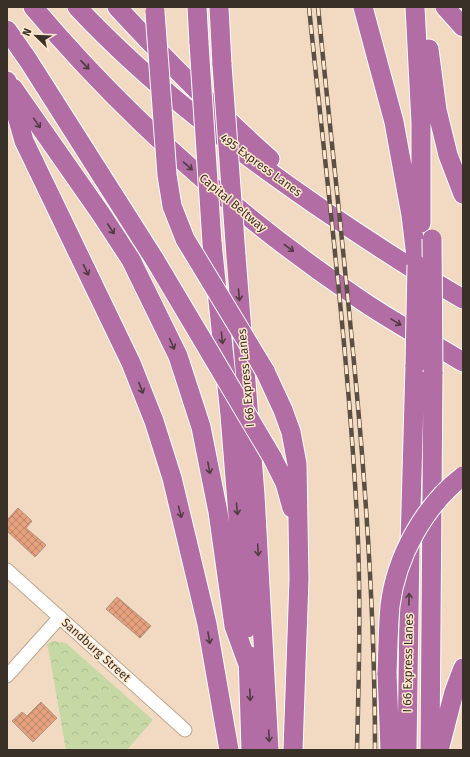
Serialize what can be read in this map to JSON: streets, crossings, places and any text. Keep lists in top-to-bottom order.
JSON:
{
  "streets": {
    "highway": ["495 Express Lanes", "Capital Beltway", "I 66 Express Lanes"],
    "street": ["Sandburg Street"]
  },
  "north": "top left"
}
